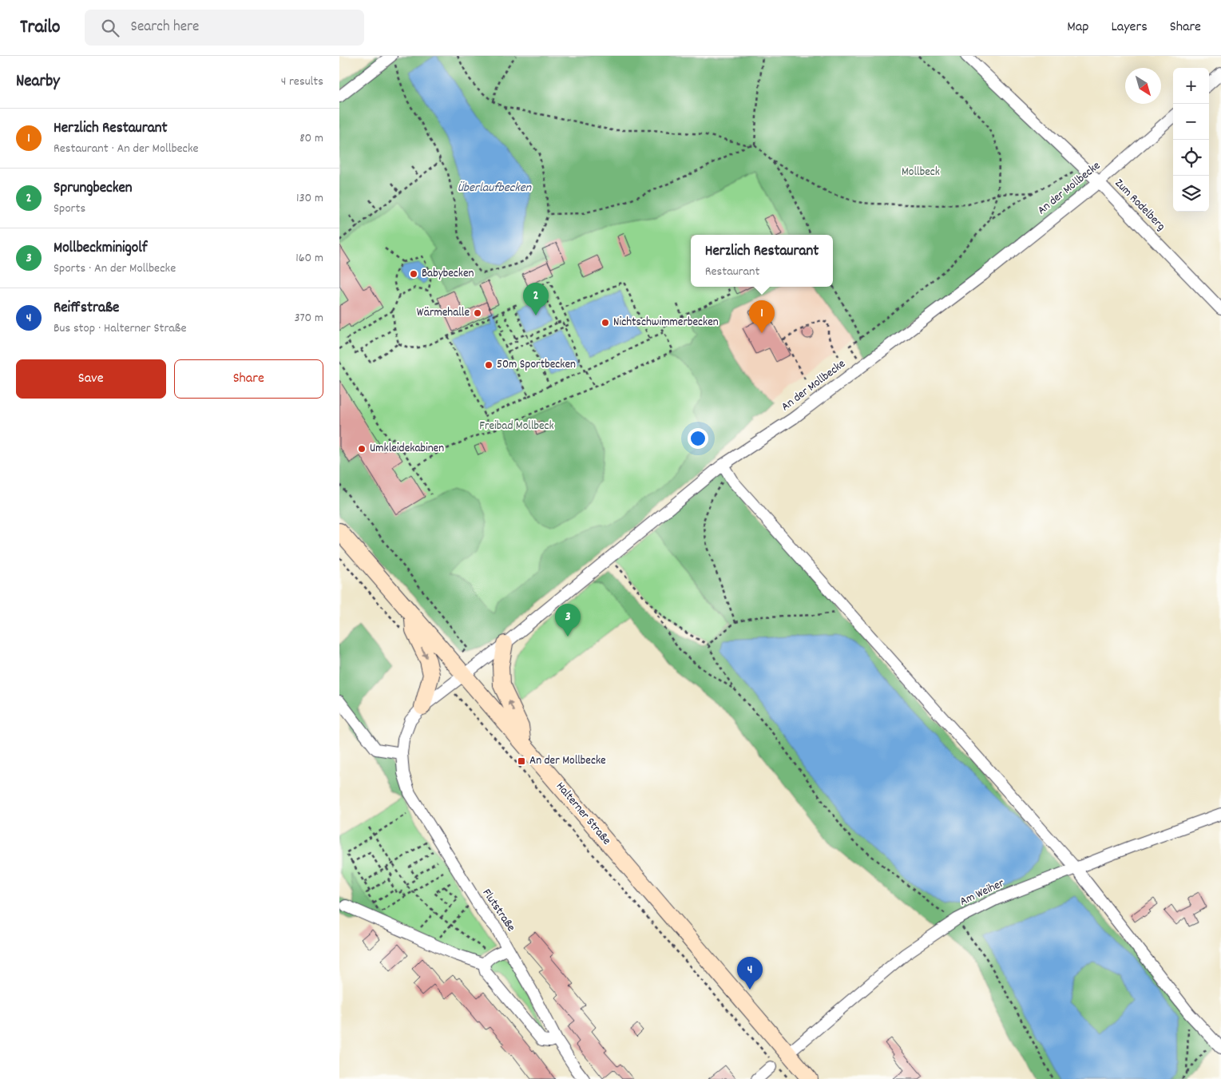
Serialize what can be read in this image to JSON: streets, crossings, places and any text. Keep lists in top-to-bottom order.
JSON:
{
  "streets": {
    "main road": ["Halterner Straße"],
    "street": [
      "An der Mollbecke",
      "Zum Rodelberg",
      "Am Weiher",
      "Flutstraße"
    ]
  },
  "crossings": [
    ["An der Mollbecke", "Zum Rodelberg"],
    ["An der Mollbecke", "Halterner Straße"],
    ["An der Mollbecke", "Flutstraße"],
    ["Halterner Straße", "Am Weiher"],
    ["Halterner Straße", "Flutstraße"]
  ],
  "water": ["Überlaufbecken"],
  "parks": ["Mollbeck", "Freibad Mollbeck"],
  "places": {
    "other": [
      "Babybecken",
      "Wärmehalle",
      "Nichtschwimmerbecken",
      "50m Sportbecken",
      "Umkleidekabinen"
    ],
    "transit": ["An der Mollbecke"]
  },
  "north": "bottom right",
  "page": {
    "header": "Trailo",
    "search": "Search here",
    "nav": ["Map", "Layers", "Share"],
    "heading": ["Nearby", "4 results"],
    "map_buttons": ["+", "−"],
    "list": [
      {
        "mark": "1",
        "name": "Herzlich Restaurant",
        "note": "Restaurant · An der Mollbecke",
        "value": "80 m"
      },
      {
        "mark": "2",
        "name": "Sprungbecken",
        "note": "Sports",
        "value": "130 m"
      },
      {
        "mark": "3",
        "name": "Mollbeckminigolf",
        "note": "Sports · An der Mollbecke",
        "value": "160 m"
      },
      {
        "mark": "4",
        "name": "Reiffstraße",
        "note": "Bus stop · Halterner Straße",
        "value": "370 m"
      }
    ],
    "popup": ["Herzlich Restaurant", "Restaurant"],
    "pins": [
      "2",
      "1",
      "3",
      "4"
    ],
    "buttons": ["Save", "Share"]
  }
}
